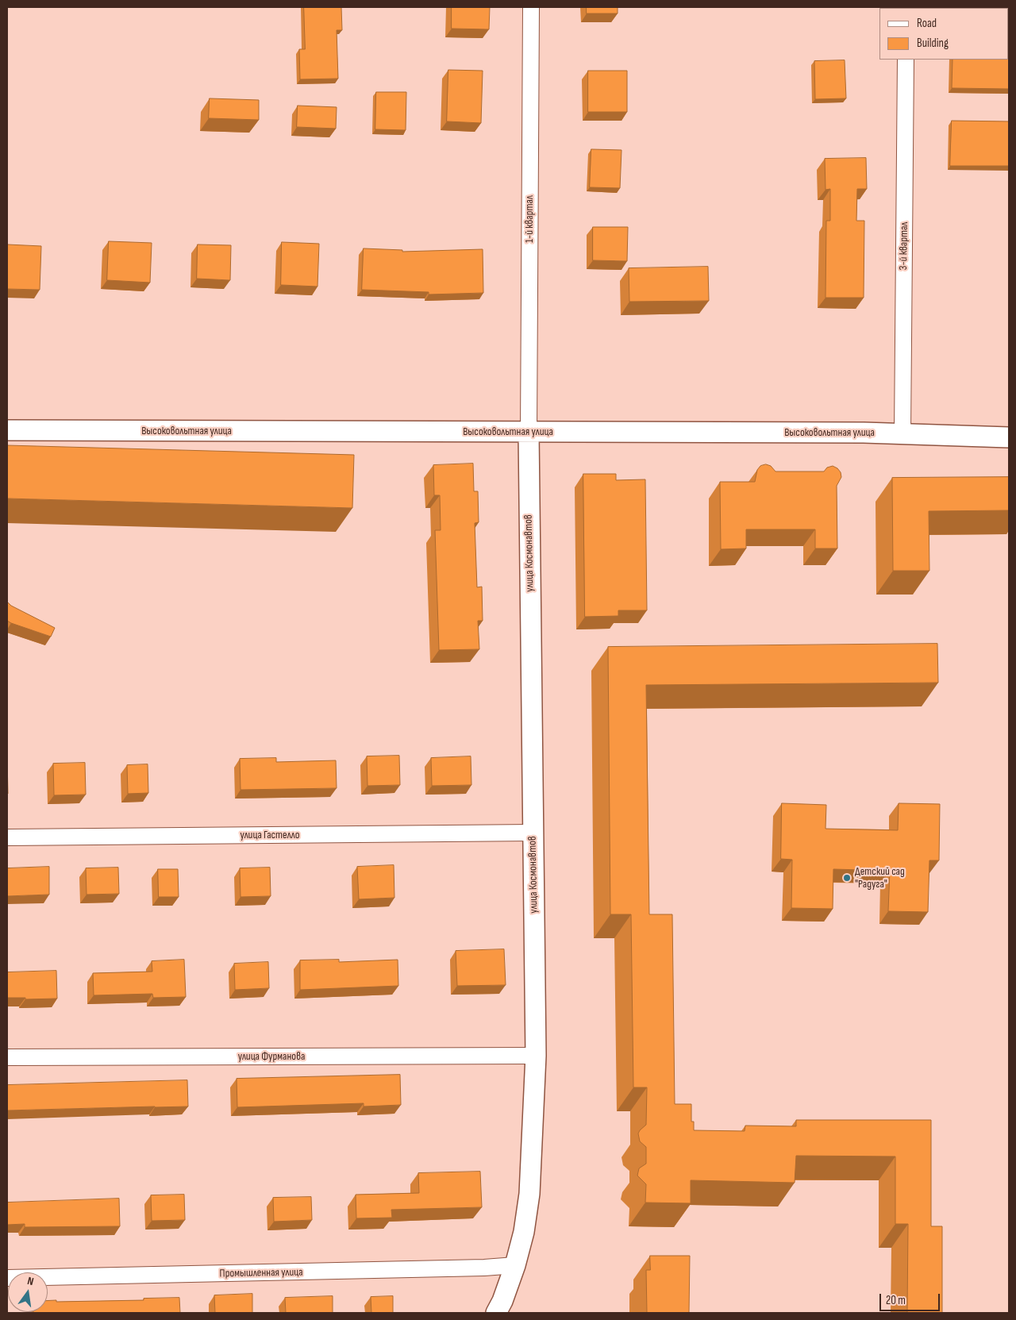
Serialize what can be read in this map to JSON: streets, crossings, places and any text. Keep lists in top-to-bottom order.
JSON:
{
  "streets": {
    "street": [
      "1-й квартал",
      "3-й квартал",
      "Высоковольтная улица",
      "улица Космонавтов",
      "улица Гастелло",
      "улица Фурманова",
      "Промышленная улица"
    ]
  },
  "crossings": [
    ["1-й квартал", "Высоковольтная улица"],
    ["1-й квартал", "улица Космонавтов"],
    ["3-й квартал", "Высоковольтная улица"],
    ["Высоковольтная улица", "улица Космонавтов"],
    ["улица Космонавтов", "улица Гастелло"],
    ["улица Космонавтов", "улица Фурманова"],
    ["улица Космонавтов", "Промышленная улица"]
  ],
  "places": ["Детский сад \"Радуга\""],
  "legend": ["Road", "Building"],
  "scale_bar": "20 m",
  "north": "top"
}
